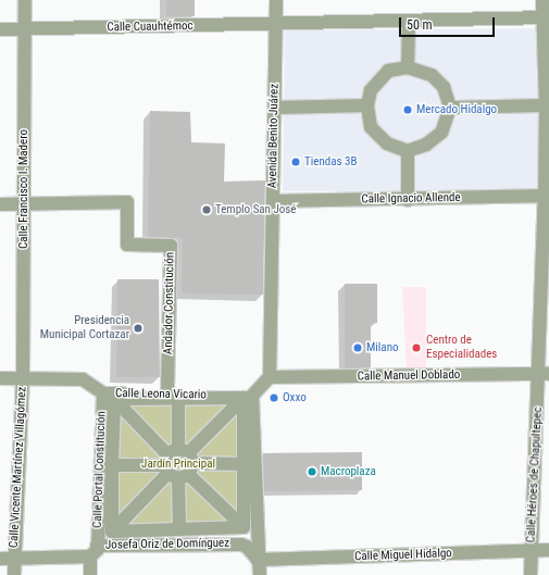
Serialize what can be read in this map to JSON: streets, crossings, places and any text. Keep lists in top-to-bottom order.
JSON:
{
  "streets": {
    "street": [
      "Calle Cuauhtémoc",
      "Avenida Benito Juárez",
      "Calle Francisco I. Madero",
      "Calle Ignacio Allende",
      "Andador Constitución",
      "Calle Manuel Doblado",
      "Calle Leona Vicario",
      "Calle Vicente Martínez Villagómez",
      "Calle Portal Constitución",
      "Calle Héroes de Chapultepec",
      "Josefa Oriz de Domínguez",
      "Calle Miguel Hidalgo"
    ]
  },
  "crossings": [
    ["Calle Cuauhtémoc", "Avenida Benito Juárez"],
    ["Calle Cuauhtémoc", "Calle Francisco I. Madero"],
    ["Calle Cuauhtémoc", "Calle Héroes de Chapultepec"],
    ["Avenida Benito Juárez", "Calle Ignacio Allende"],
    ["Avenida Benito Juárez", "Calle Manuel Doblado"],
    ["Calle Francisco I. Madero", "Andador Constitución"],
    ["Calle Francisco I. Madero", "Calle Leona Vicario"],
    ["Calle Francisco I. Madero", "Calle Vicente Martínez Villagómez"],
    ["Calle Ignacio Allende", "Calle Héroes de Chapultepec"],
    ["Andador Constitución", "Calle Leona Vicario"],
    ["Calle Manuel Doblado", "Calle Héroes de Chapultepec"],
    ["Calle Leona Vicario", "Calle Vicente Martínez Villagómez"],
    ["Calle Leona Vicario", "Calle Portal Constitución"],
    ["Calle Vicente Martínez Villagómez", "Josefa Oriz de Domínguez"],
    ["Calle Portal Constitución", "Josefa Oriz de Domínguez"],
    ["Calle Héroes de Chapultepec", "Calle Miguel Hidalgo"],
    ["Josefa Oriz de Domínguez", "Calle Miguel Hidalgo"]
  ],
  "parks": ["Jardín Principal"],
  "places": [
    "Mercado Hidalgo",
    "Tiendas 3B",
    "Templo San José",
    "Presidencia Municipal Cortazar",
    "Milano",
    "Centro de Especialidades",
    "Oxxo",
    "Macroplaza"
  ],
  "scale_bar": "50 m"
}
